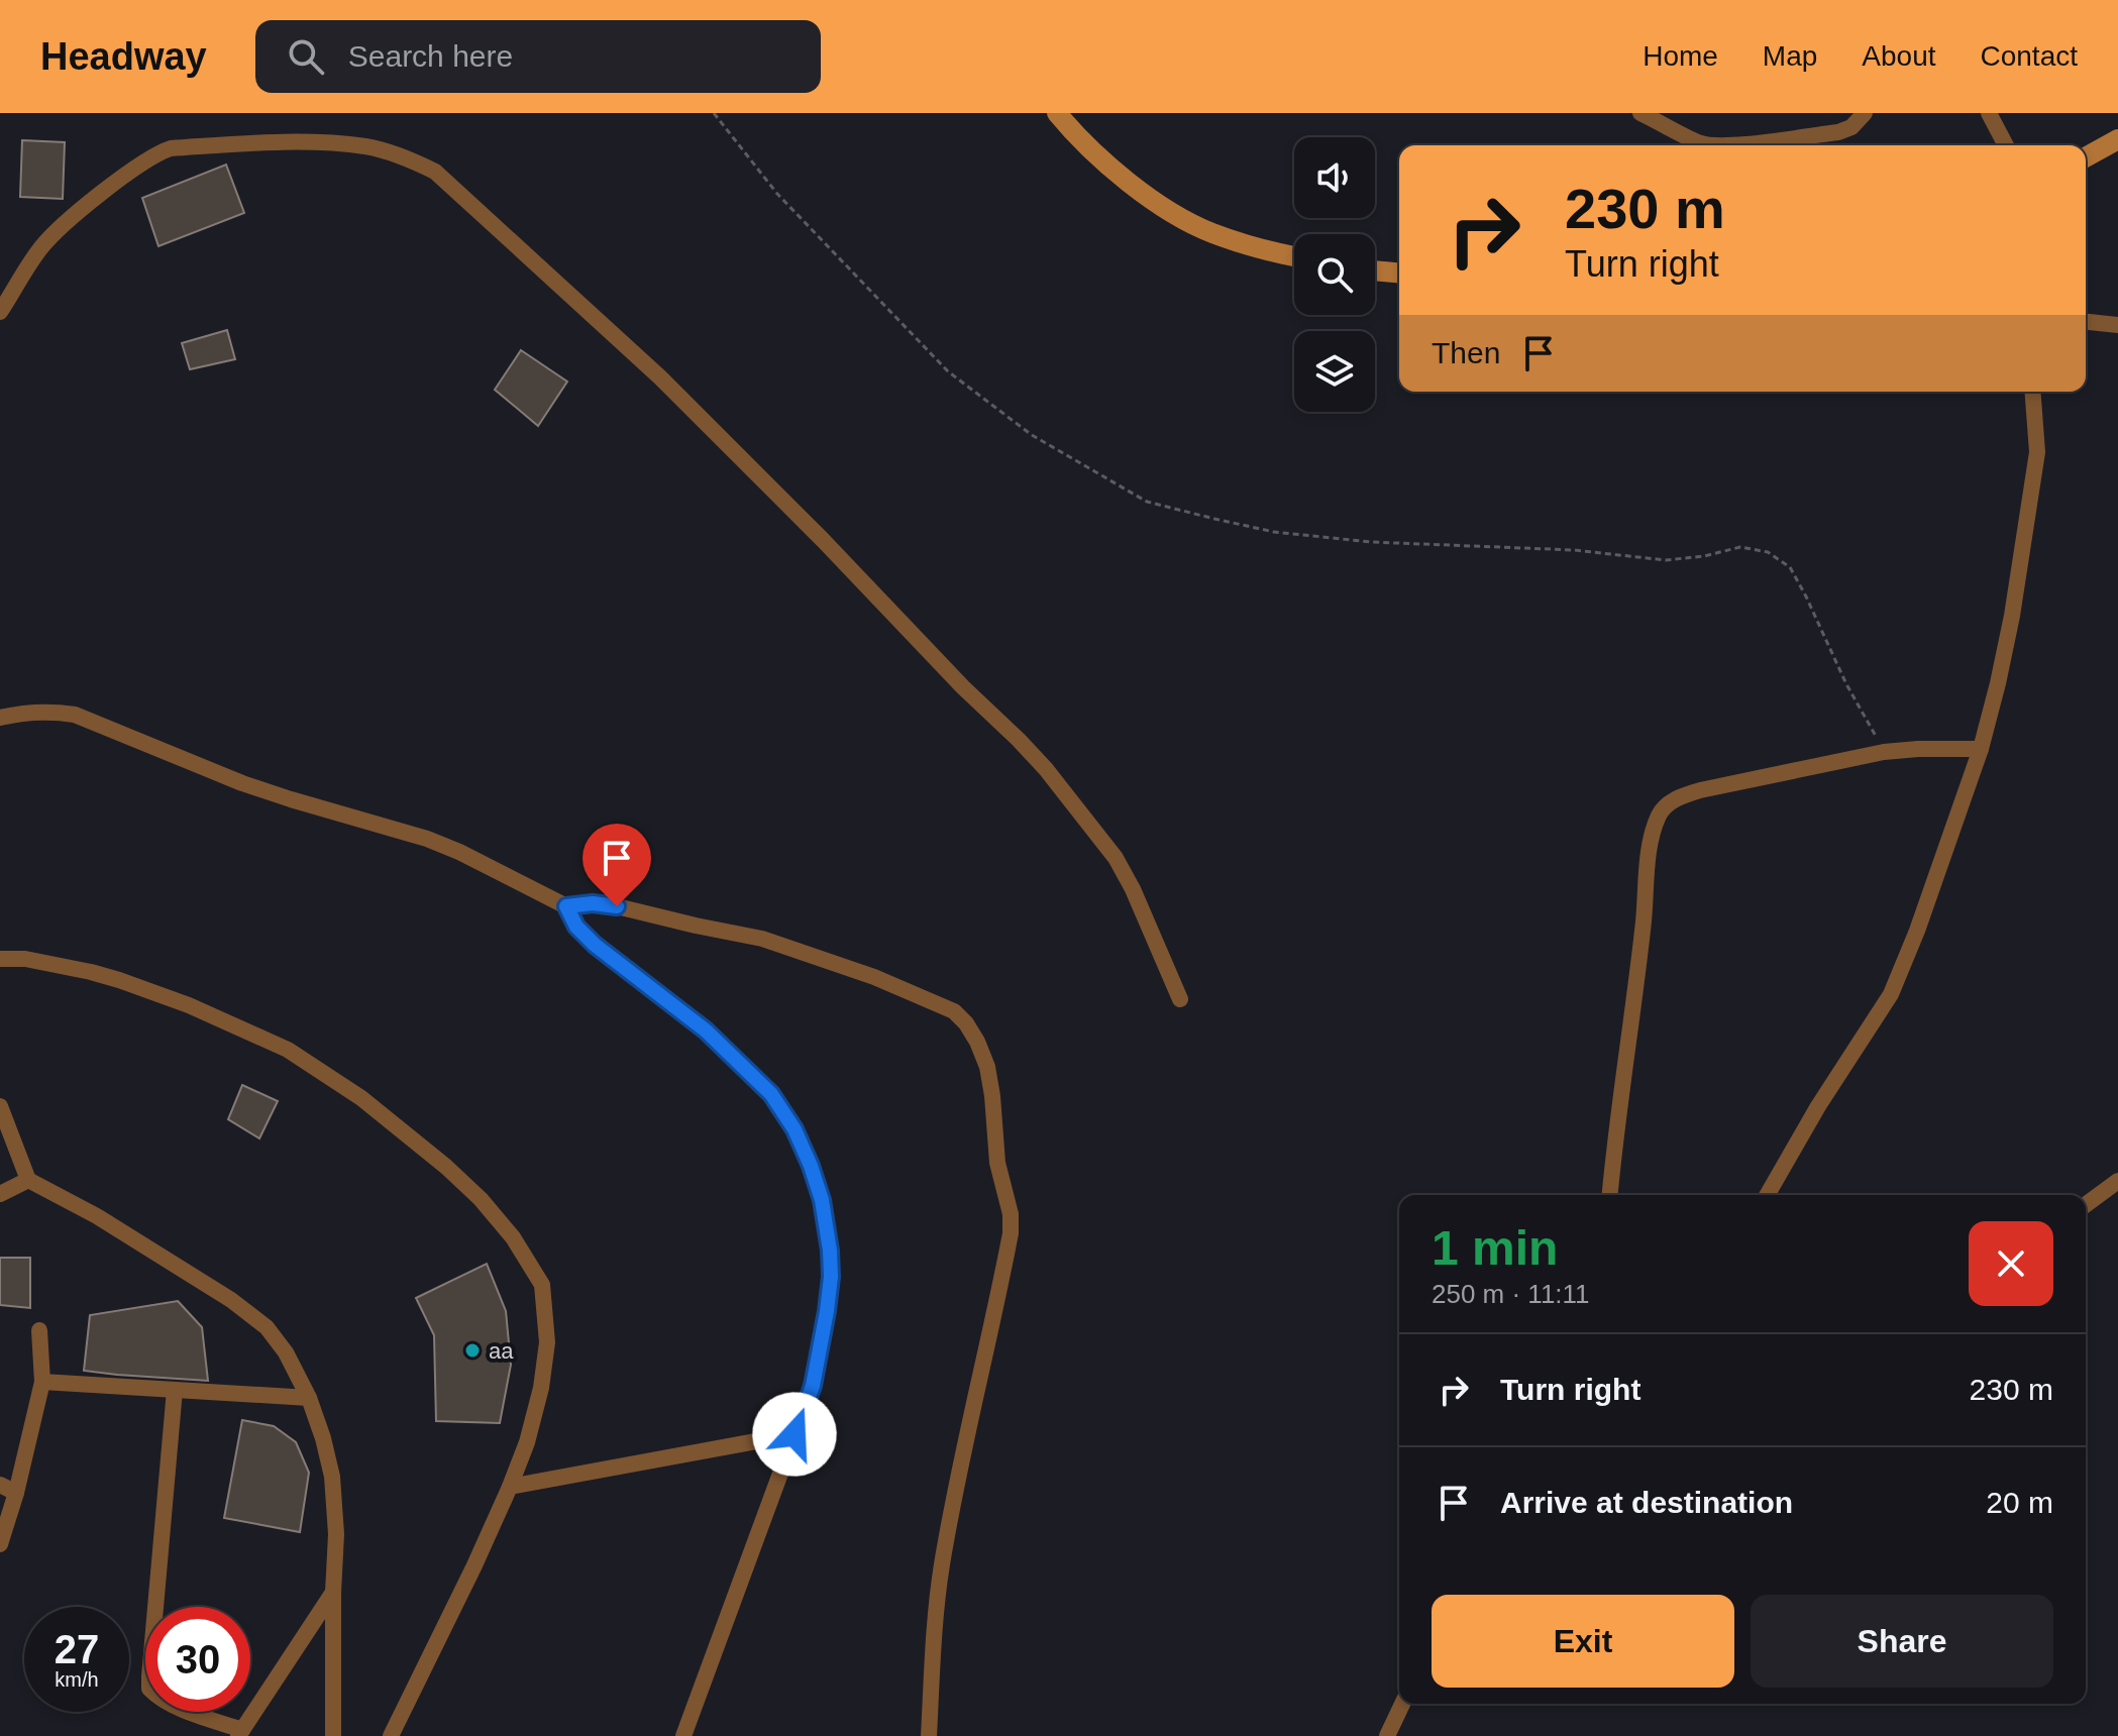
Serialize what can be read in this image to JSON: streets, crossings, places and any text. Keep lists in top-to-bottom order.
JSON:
{
  "places": ["aa"],
  "page": {
    "header": "Headway",
    "search": "Search here",
    "nav": [
      "Home",
      "Map",
      "About",
      "Contact"
    ],
    "turn": ["230 m", "Turn right"],
    "then": "Then",
    "heading": ["1 min", "250 m · 11:11"],
    "list": [
      {
        "name": "Turn right",
        "value": "230 m"
      },
      {
        "name": "Arrive at destination",
        "value": "20 m"
      }
    ],
    "buttons": ["Exit", "Share"],
    "speed": "27 km/h",
    "limit": "30"
  }
}
